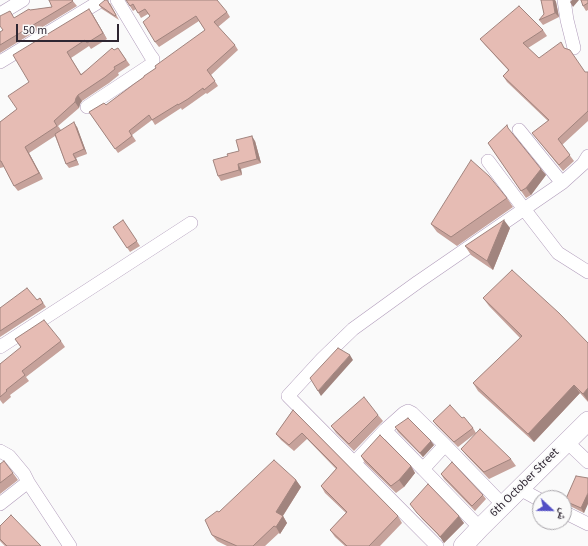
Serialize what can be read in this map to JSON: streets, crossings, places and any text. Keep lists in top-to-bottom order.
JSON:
{
  "streets": {
    "street": ["6th October Street"]
  },
  "scale_bar": "50 m",
  "north": "right"
}
